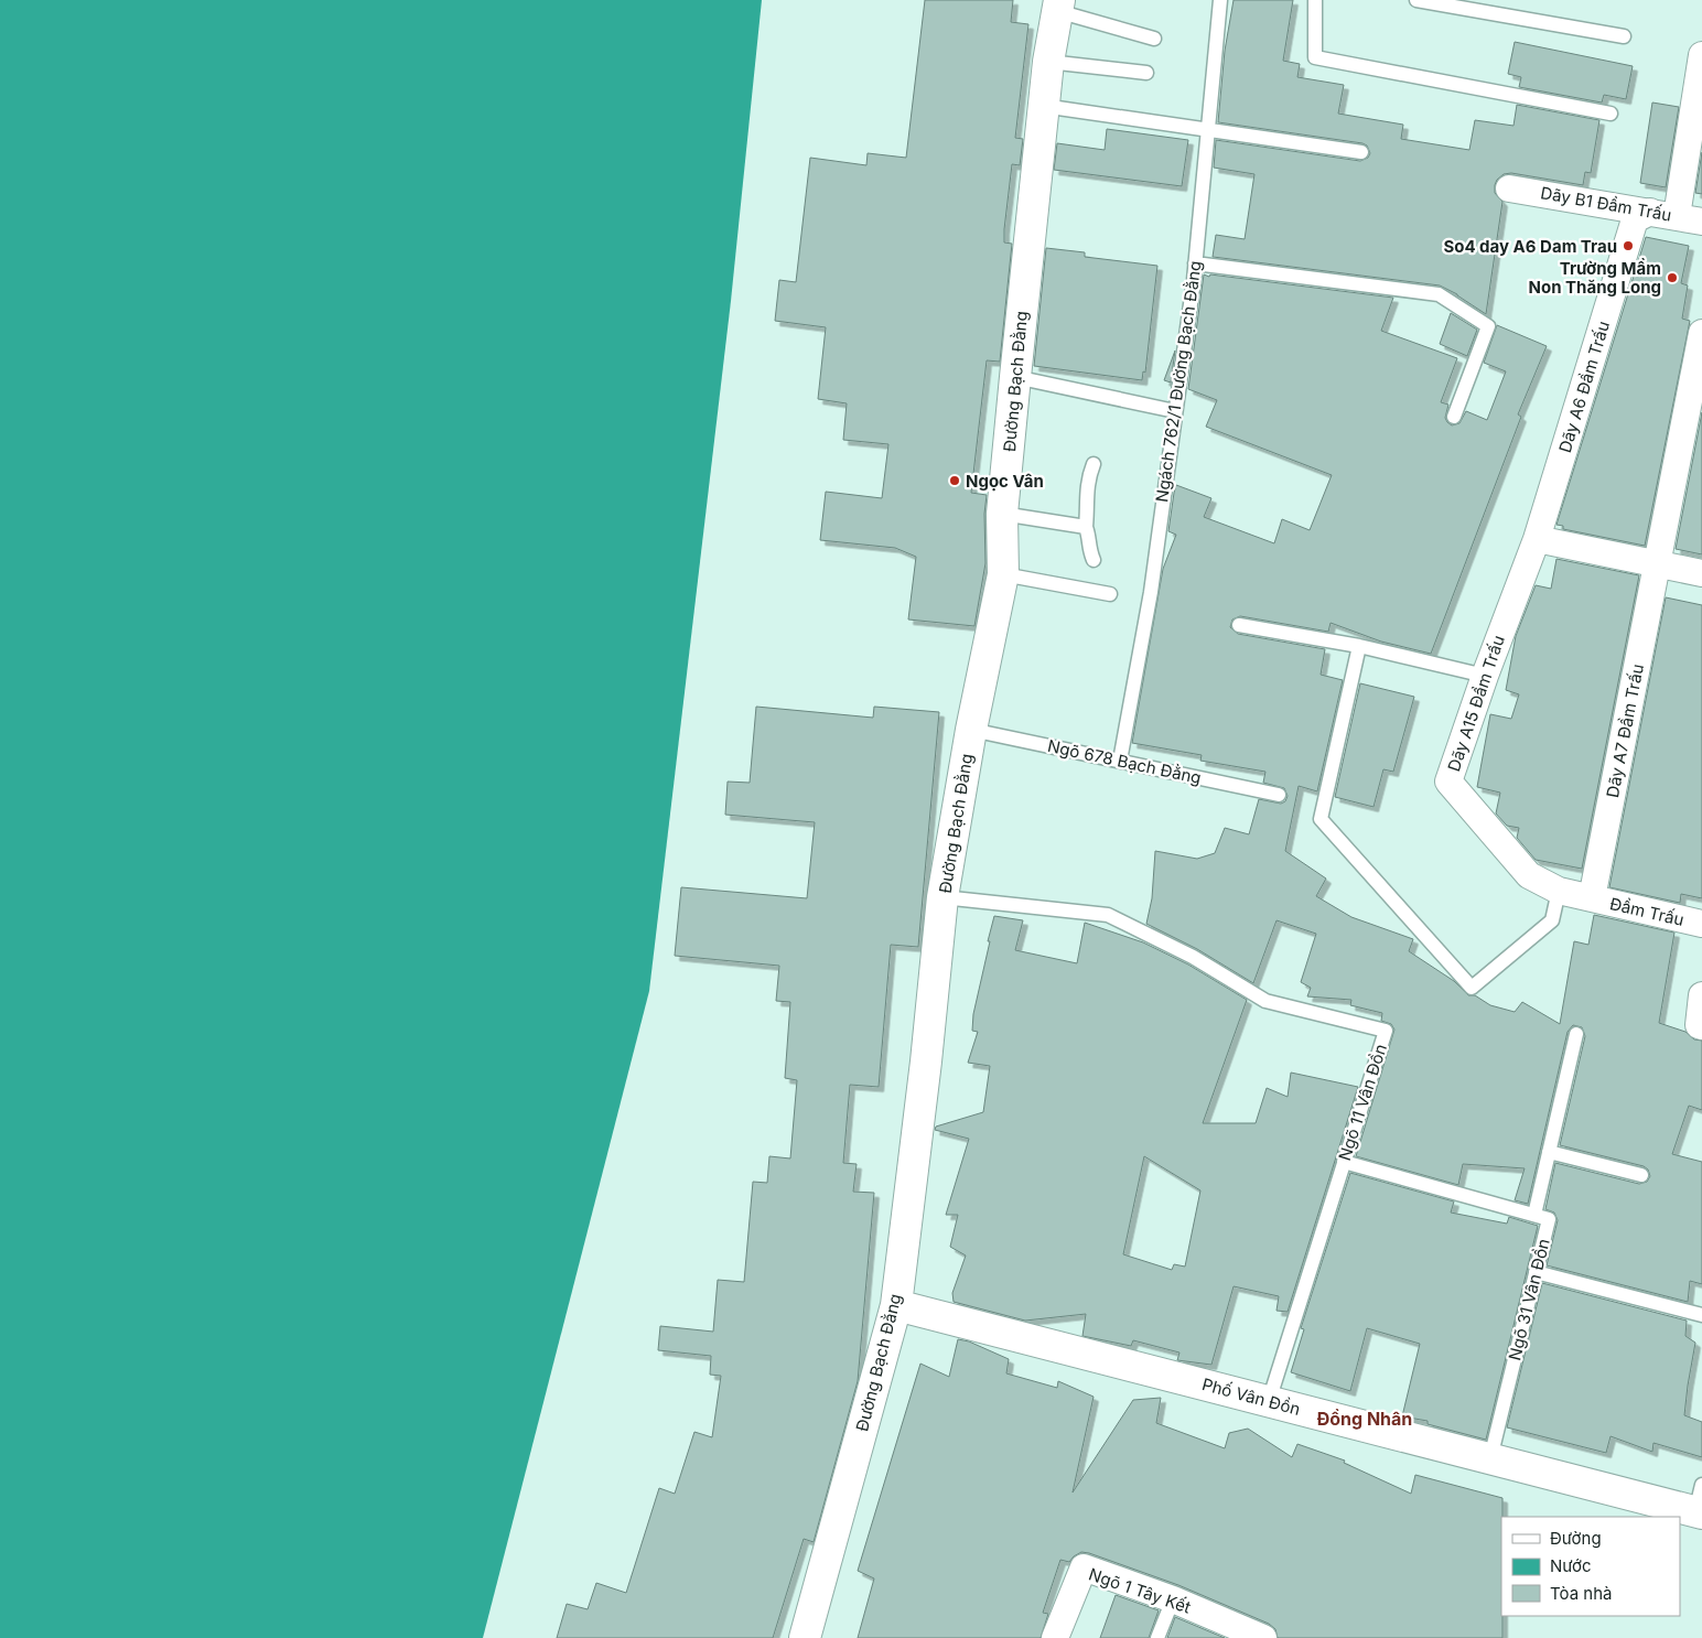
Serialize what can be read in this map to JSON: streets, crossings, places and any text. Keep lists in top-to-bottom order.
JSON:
{
  "streets": {
    "street": [
      "Dãy B1 Đầm Trấu",
      "Đường Bạch Đằng",
      "Dãy A6 Đầm Trấu",
      "Dãy A15 Đầm Trấu",
      "Dãy A7 Đầm Trấu",
      "Đầm Trấu",
      "Phố Vân Đồn",
      "Ngõ 1 Tây Kết"
    ],
    "lane": [
      "Ngách 762/1 Đường Bạch Đằng",
      "Ngõ 678 Bạch Đằng",
      "Ngõ 11 Vân Đồn",
      "Ngõ 31 Vân Đồn"
    ]
  },
  "crossings": [
    ["Dãy B1 Đầm Trấu", "Dãy A6 Đầm Trấu"],
    ["Đường Bạch Đằng", "Ngõ 678 Bạch Đằng"],
    ["Đường Bạch Đằng", "Ngõ 11 Vân Đồn"],
    ["Đường Bạch Đằng", "Phố Vân Đồn"],
    ["Ngách 762/1 Đường Bạch Đằng", "Ngõ 678 Bạch Đằng"],
    ["Dãy A6 Đầm Trấu", "Dãy A15 Đầm Trấu"],
    ["Dãy A15 Đầm Trấu", "Dãy A7 Đầm Trấu"],
    ["Dãy A15 Đầm Trấu", "Đầm Trấu"],
    ["Dãy A7 Đầm Trấu", "Đầm Trấu"],
    ["Ngõ 11 Vân Đồn", "Ngõ 31 Vân Đồn"],
    ["Ngõ 11 Vân Đồn", "Phố Vân Đồn"],
    ["Ngõ 31 Vân Đồn", "Phố Vân Đồn"]
  ],
  "districts": ["Đồng Nhân"],
  "places": ["So4 day A6 Dam Trau", "Trường Mầm Non Thăng Long", "Ngọc Vân"],
  "legend": ["Đường", "Nước", "Tòa nhà"]
}
